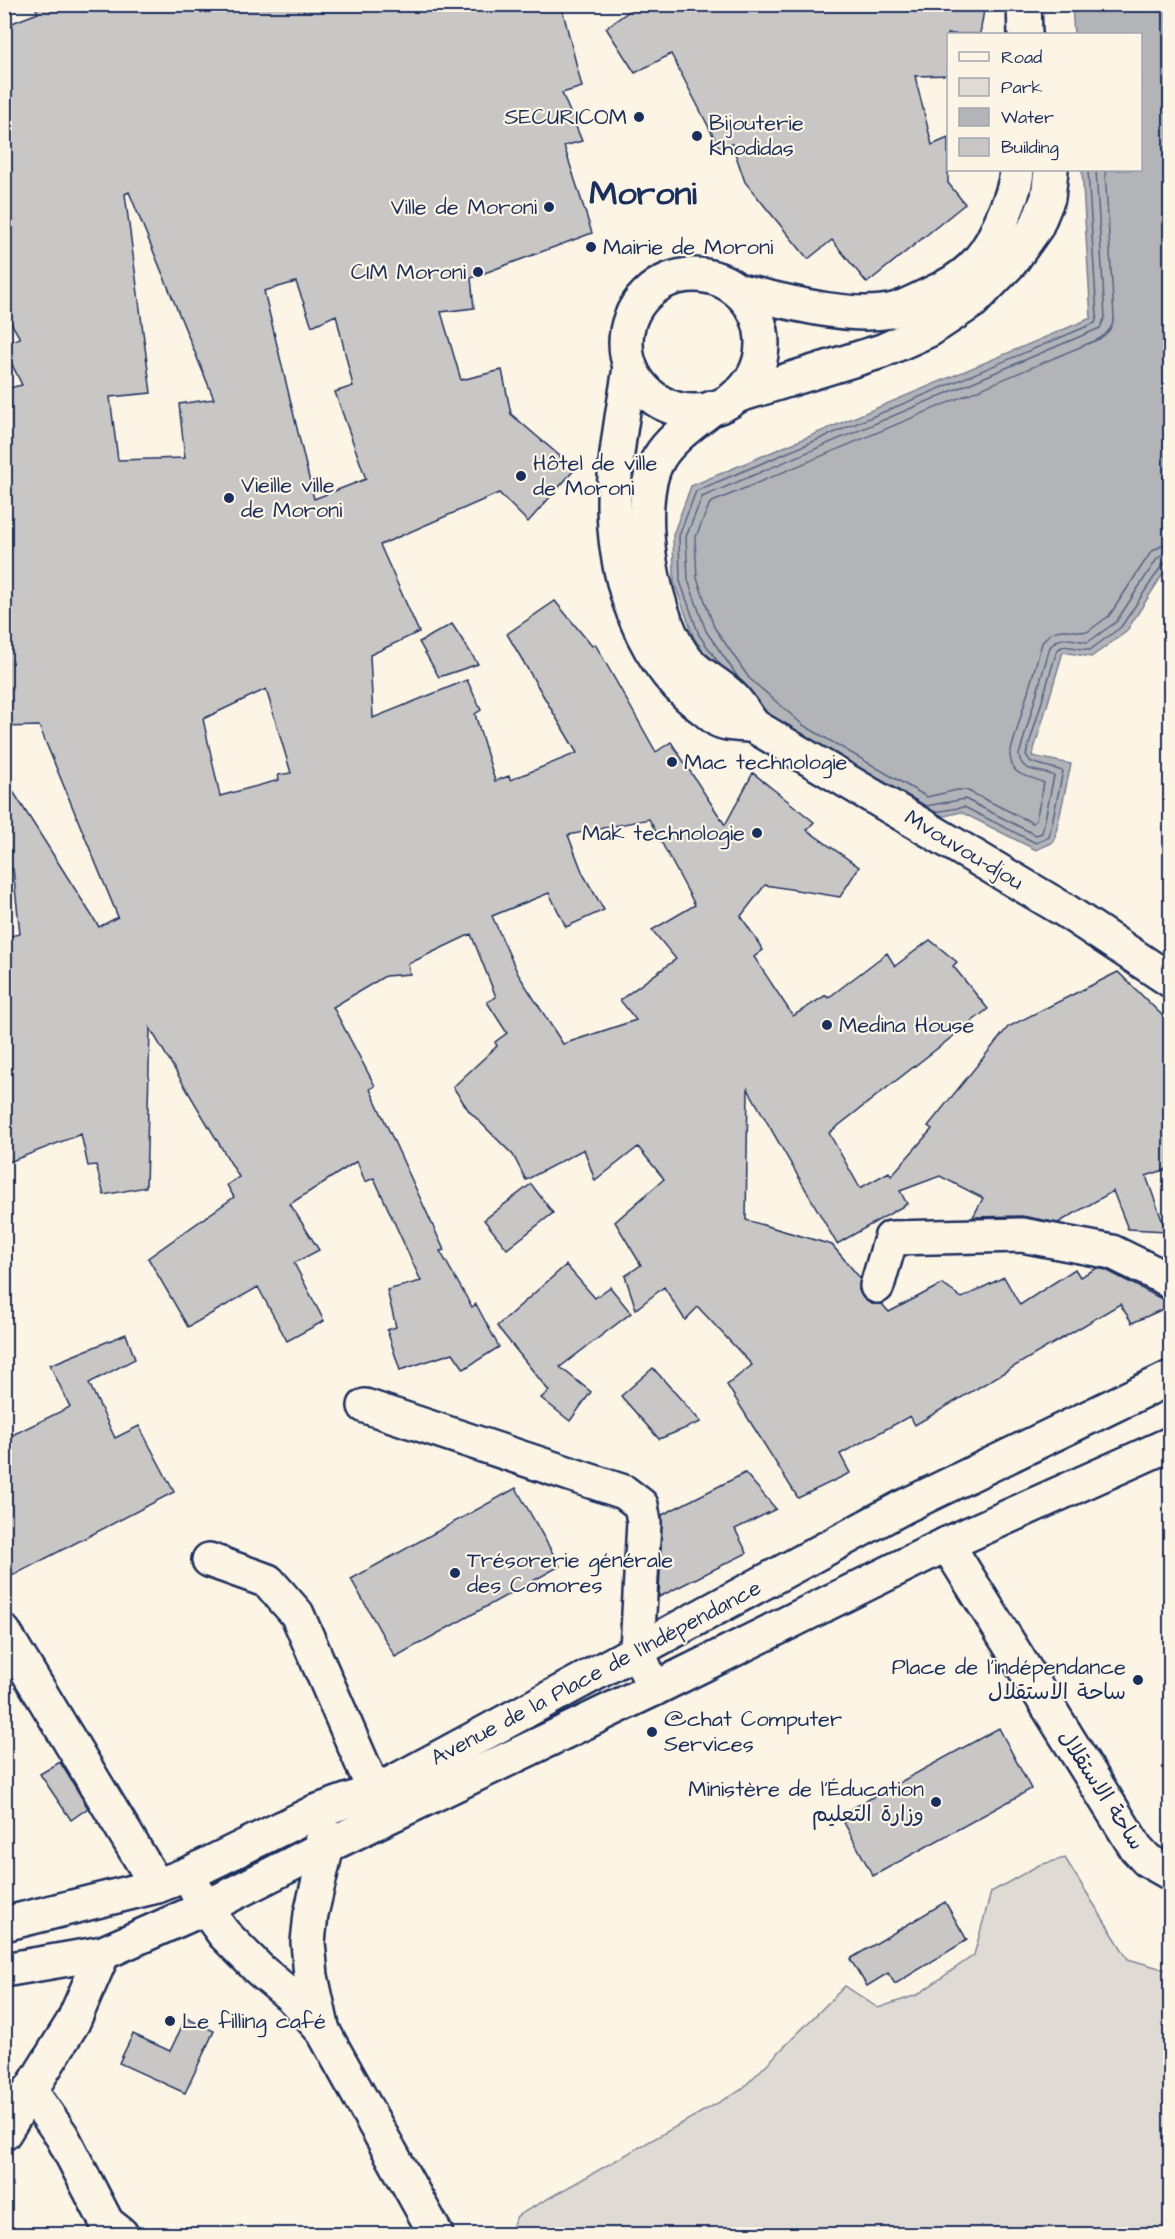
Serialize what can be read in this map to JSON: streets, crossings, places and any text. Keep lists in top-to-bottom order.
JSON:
{
  "streets": {
    "main road": ["Mvouvou-djou", "Avenue de la Place de l'Indépendance", "ساحة الاستقلال"]
  },
  "crossings": [
    ["Avenue de la Place de l'Indépendance", "ساحة الاستقلال"]
  ],
  "districts": ["Moroni"],
  "places": [
    "SECURICOM",
    "Bijouterie Khodidas",
    "Ville de Moroni",
    "Mairie de Moroni",
    "CIM Moroni",
    "Hôtel de ville de Moroni",
    "Vieille ville de Moroni",
    "Mac technologie",
    "Mak technologie",
    "Medina House",
    "Trésorerie générale des Comores",
    "Place de l'indépendance ساحة الاستقلال",
    "@chat Computer Services",
    "Ministère de l'Éducation وزارة التعليم",
    "Le filling café"
  ],
  "legend": [
    "Road",
    "Park",
    "Water",
    "Building"
  ]
}
